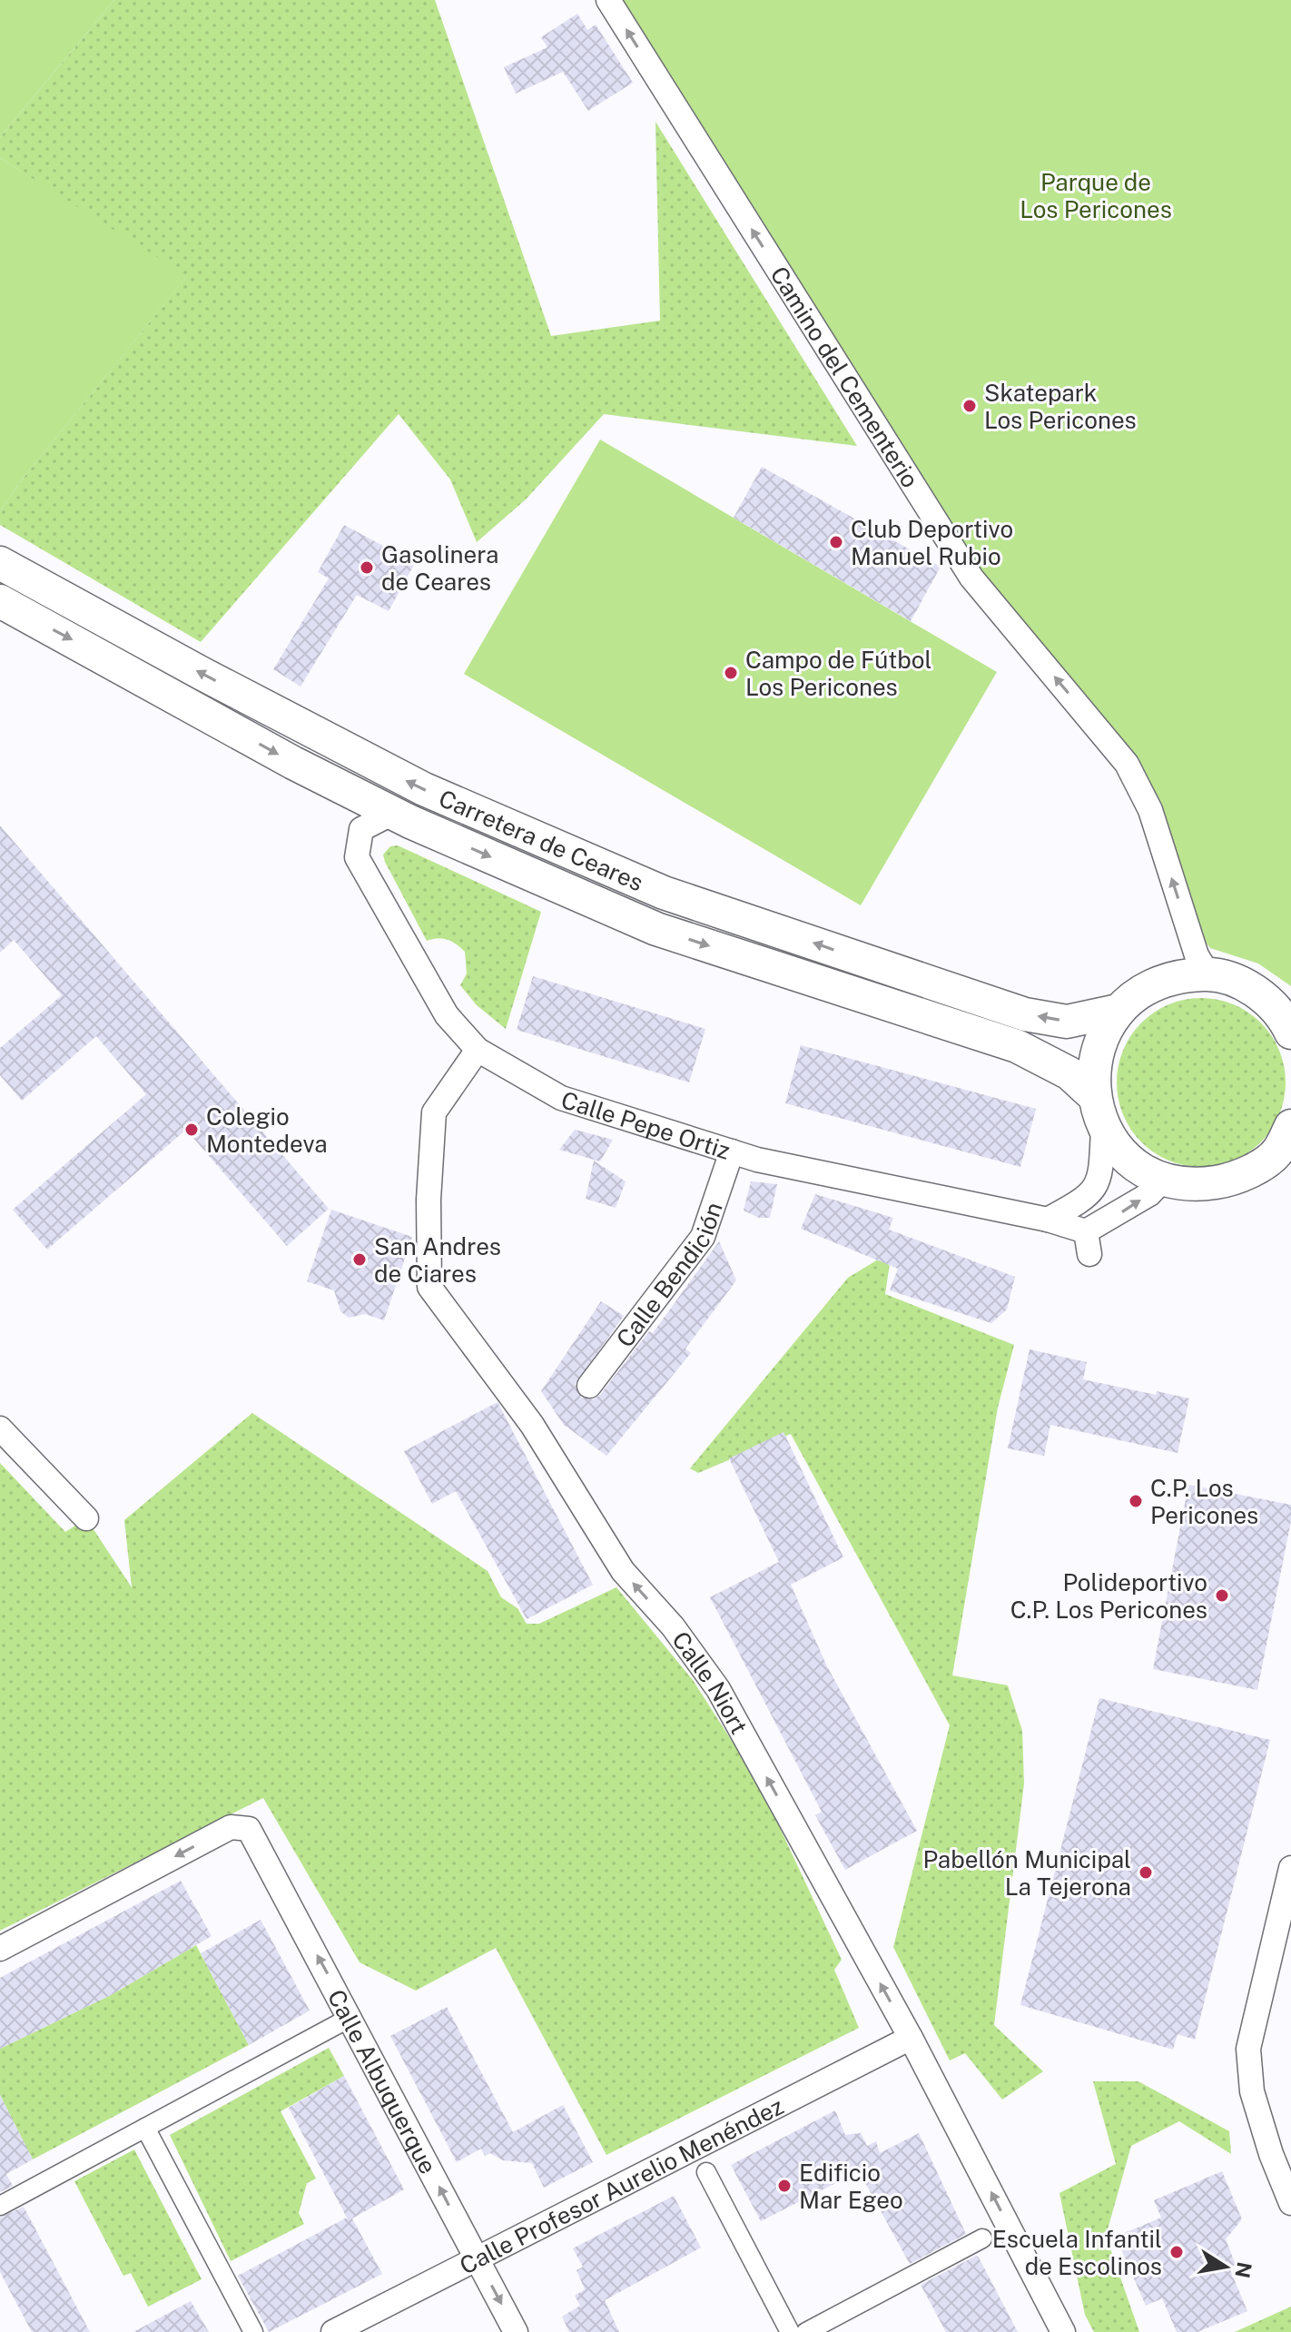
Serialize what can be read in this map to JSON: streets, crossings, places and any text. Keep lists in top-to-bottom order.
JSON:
{
  "streets": {
    "main road": ["Carretera de Ceares"],
    "street": [
      "Camino del Cementerio",
      "Calle Pepe Ortiz",
      "Calle Bendición",
      "Calle Niort",
      "Calle Albuquerque",
      "Calle Profesor Aurelio Menéndez"
    ]
  },
  "crossings": [
    ["Carretera de Ceares", "Calle Pepe Ortiz"],
    ["Calle Pepe Ortiz", "Calle Bendición"],
    ["Calle Pepe Ortiz", "Calle Niort"],
    ["Calle Niort", "Calle Profesor Aurelio Menéndez"],
    ["Calle Albuquerque", "Calle Profesor Aurelio Menéndez"]
  ],
  "one_way": ["Camino del Cementerio", "Calle Niort"],
  "parks": ["Parque de Los Pericones"],
  "places": [
    "Skatepark Los Pericones",
    "Club Deportivo Manuel Rubio",
    "Gasolinera de Ceares",
    "Campo de Fútbol Los Pericones",
    "Colegio Montedeva",
    "San Andres de Ciares",
    "C.P. Los Pericones",
    "Polideportivo C.P. Los Pericones",
    "Pabellón Municipal La Tejerona",
    "Edificio Mar Egeo",
    "Escuela Infantil de Escolinos"
  ],
  "north": "right"
}
